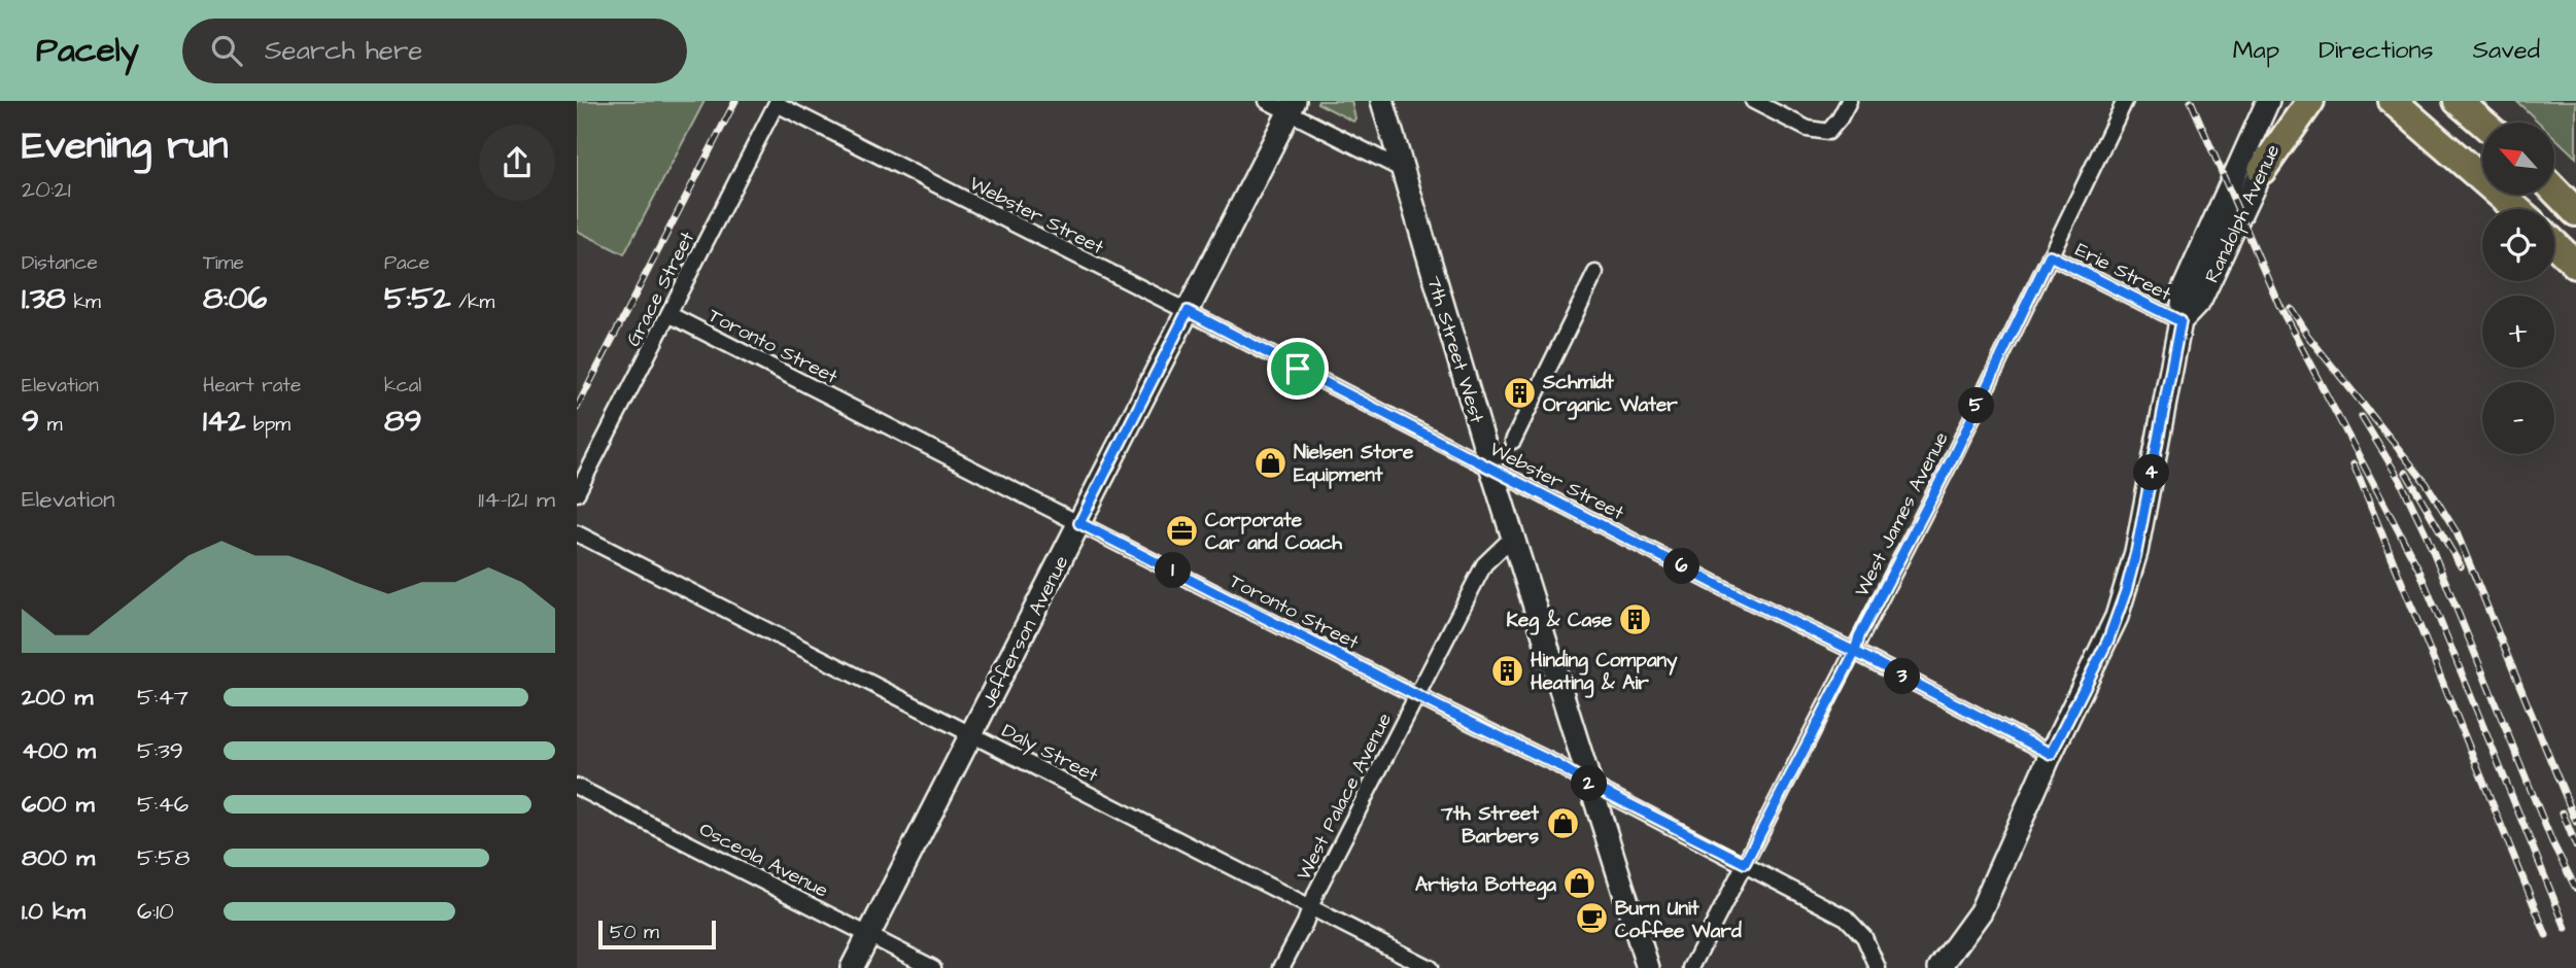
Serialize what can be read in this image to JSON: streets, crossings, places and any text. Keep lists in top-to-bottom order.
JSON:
{
  "streets": {
    "street": [
      "Randolph Avenue",
      "Webster Street",
      "Erie Street",
      "Grace Street",
      "Toronto Street",
      "7th Street West",
      "West James Avenue",
      "Jefferson Avenue",
      "Daly Street",
      "West Palace Avenue",
      "Osceola Avenue"
    ]
  },
  "crossings": [
    ["Randolph Avenue", "Webster Street"],
    ["Randolph Avenue", "Erie Street"],
    ["Webster Street", "Grace Street"],
    ["Webster Street", "7th Street West"],
    ["Webster Street", "West James Avenue"],
    ["Webster Street", "Jefferson Avenue"],
    ["Erie Street", "West James Avenue"],
    ["Grace Street", "Toronto Street"],
    ["Toronto Street", "7th Street West"],
    ["Toronto Street", "West James Avenue"],
    ["Toronto Street", "Jefferson Avenue"],
    ["Toronto Street", "West Palace Avenue"],
    ["7th Street West", "West Palace Avenue"],
    ["Jefferson Avenue", "Daly Street"],
    ["Jefferson Avenue", "Osceola Avenue"],
    ["Daly Street", "West Palace Avenue"]
  ],
  "places": {
    "building": ["Schmidt Organic Water", "Keg & Case", "Hinding Company Heating & Air"],
    "shop": ["Nielsen Store Equipment", "7th Street Barbers", "Artista Bottega"],
    "office": ["Corporate Car and Coach"],
    "cafe": ["Burn Unit Coffee Ward"]
  },
  "scale_bar": "50 m",
  "north": "top left",
  "page": {
    "header": "Pacely",
    "search": "Search here",
    "nav": ["Map", "Directions", "Saved"],
    "heading": ["Evening run", "20:21"],
    "map_buttons": ["+", "−"],
    "stats": [
      ["Distance", "1.38 km"],
      ["Time", "8:06"],
      ["Pace", "5:52 /km"],
      ["Elevation", "9 m"],
      ["Heart rate", "142 bpm"],
      ["kcal", "89"]
    ],
    "pins": [
      "5",
      "4",
      "6",
      "1",
      "3",
      "2"
    ],
    "chart": ["Elevation", "114–121 m"],
    "list": [
      {
        "name": "200 m",
        "note": "5:47"
      },
      {
        "name": "400 m",
        "note": "5:39"
      },
      {
        "name": "600 m",
        "note": "5:46"
      },
      {
        "name": "800 m",
        "note": "5:58"
      },
      {
        "name": "1.0 km",
        "note": "6:10"
      }
    ],
    "scale": "50 m"
  }
}
